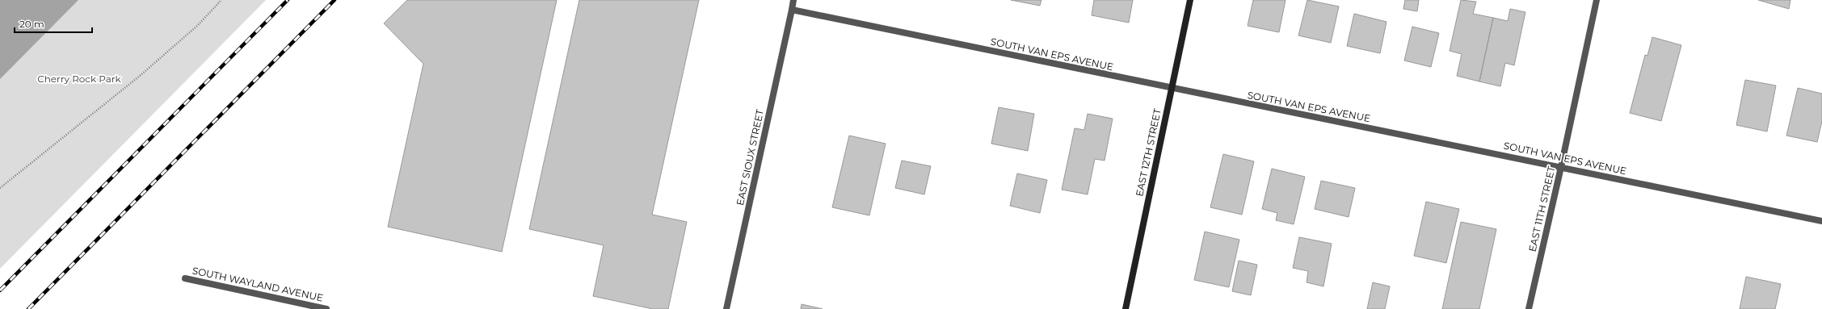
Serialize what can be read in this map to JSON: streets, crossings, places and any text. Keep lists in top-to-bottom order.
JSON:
{
  "streets": {
    "street": [
      "SOUTH VAN EPS AVENUE",
      "EAST 12TH STREET",
      "EAST SIOUX STREET",
      "EAST 11TH STREET",
      "SOUTH WAYLAND AVENUE"
    ]
  },
  "crossings": [
    ["SOUTH VAN EPS AVENUE", "EAST 12TH STREET"],
    ["SOUTH VAN EPS AVENUE", "EAST SIOUX STREET"],
    ["SOUTH VAN EPS AVENUE", "EAST 11TH STREET"]
  ],
  "parks": ["Cherry Rock Park"],
  "scale_bar": "20 m"
}
